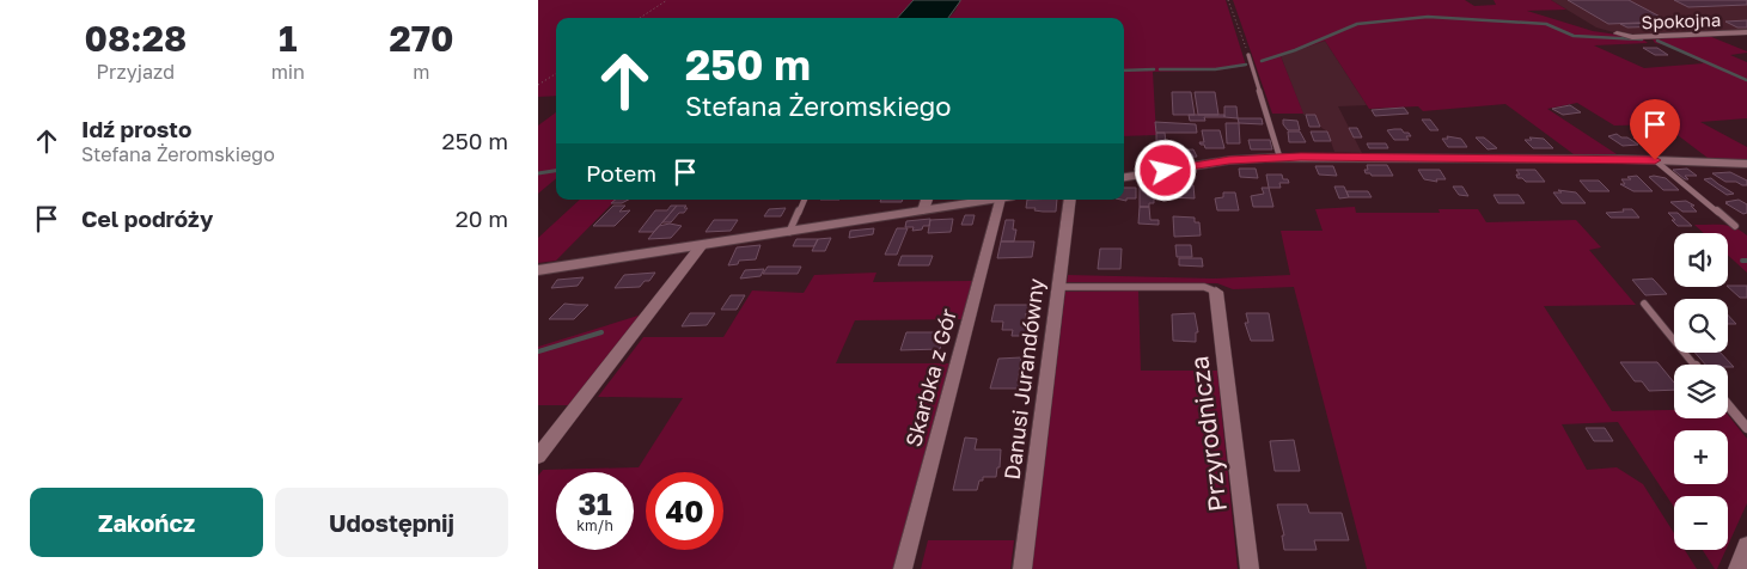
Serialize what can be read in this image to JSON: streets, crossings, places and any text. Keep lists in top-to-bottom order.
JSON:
{
  "streets": {
    "street": [
      "Spokojna",
      "Skarbka z Gór",
      "Danusi Jurandówny",
      "Przyrodnicza"
    ]
  },
  "page": {
    "eta": [
      "08:28",
      "Przyjazd",
      "1",
      "min",
      "270",
      "m"
    ],
    "turn": ["250 m", "Stefana Żeromskiego"],
    "list": [
      {
        "name": "Idź prosto",
        "note": "Stefana Żeromskiego",
        "value": "250 m"
      },
      {
        "name": "Cel podróży",
        "value": "20 m"
      }
    ],
    "then": "Potem",
    "map_buttons": ["+", "−"],
    "speed": "31 km/h",
    "limit": "40",
    "buttons": ["Zakończ", "Udostępnij"]
  }
}
